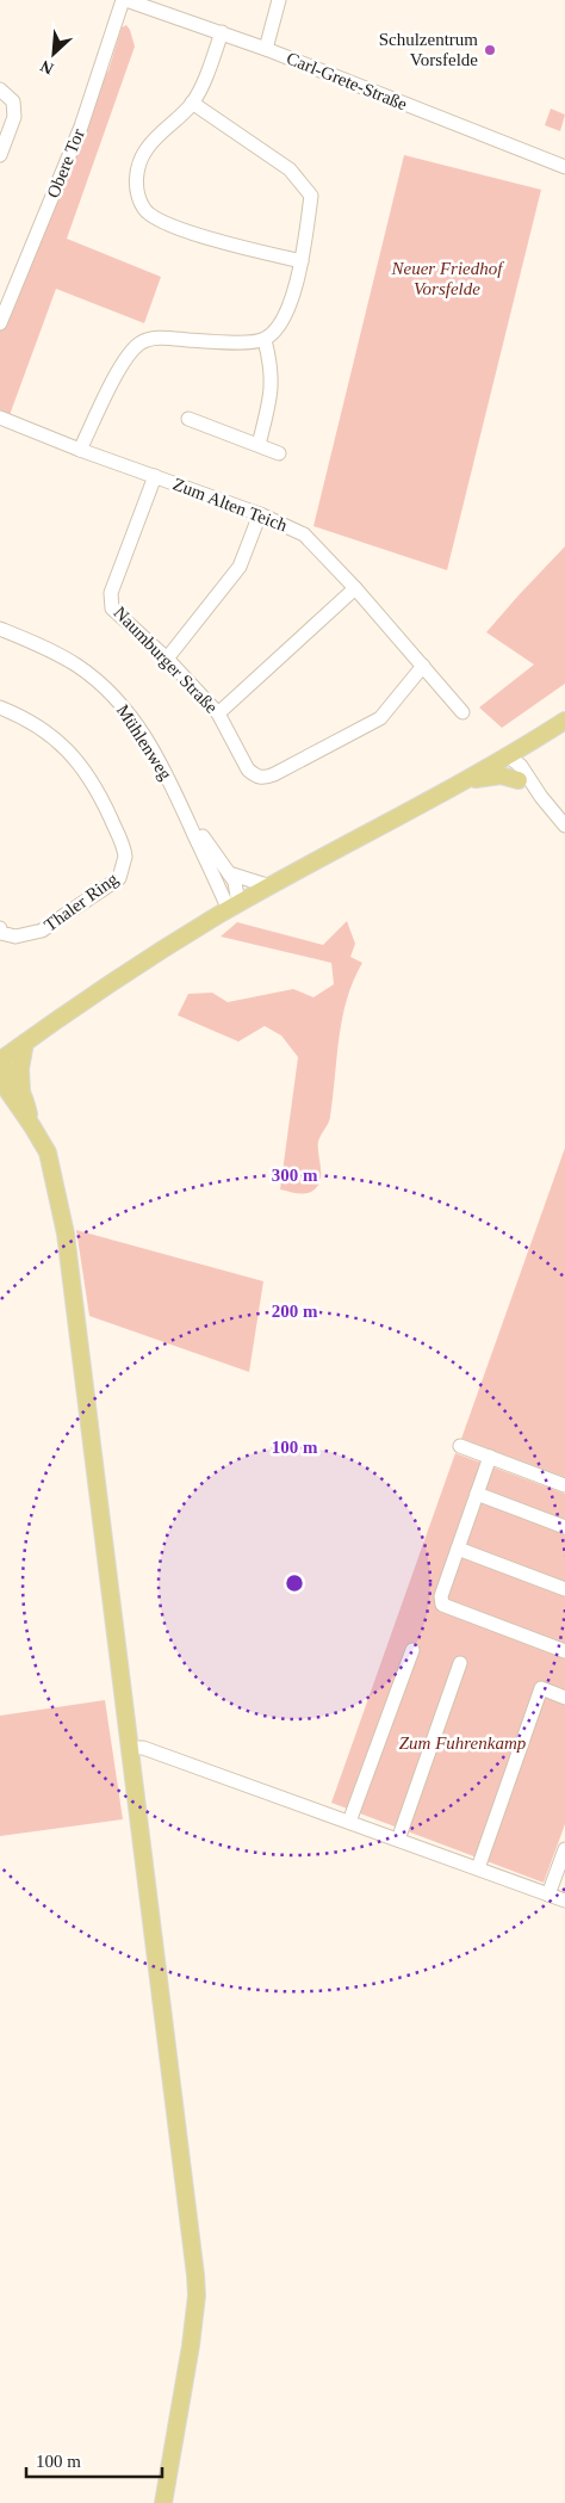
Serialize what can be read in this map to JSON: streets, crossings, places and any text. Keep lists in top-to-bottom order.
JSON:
{
  "streets": {
    "street": [
      "Carl-Grete-Straße",
      "Obere Tor",
      "Zum Alten Teich",
      "Naumburger Straße",
      "Mühlenweg",
      "Thaler Ring"
    ]
  },
  "crossings": [
    ["Carl-Grete-Straße", "Obere Tor"],
    ["Zum Alten Teich", "Naumburger Straße"]
  ],
  "parks": ["Neuer Friedhof Vorsfelde", "Zum Fuhrenkamp"],
  "places": ["Schulzentrum Vorsfelde"],
  "scale_bar": "100 m",
  "north": "bottom left",
  "rings": ["300 m", "200 m", "100 m"]
}
